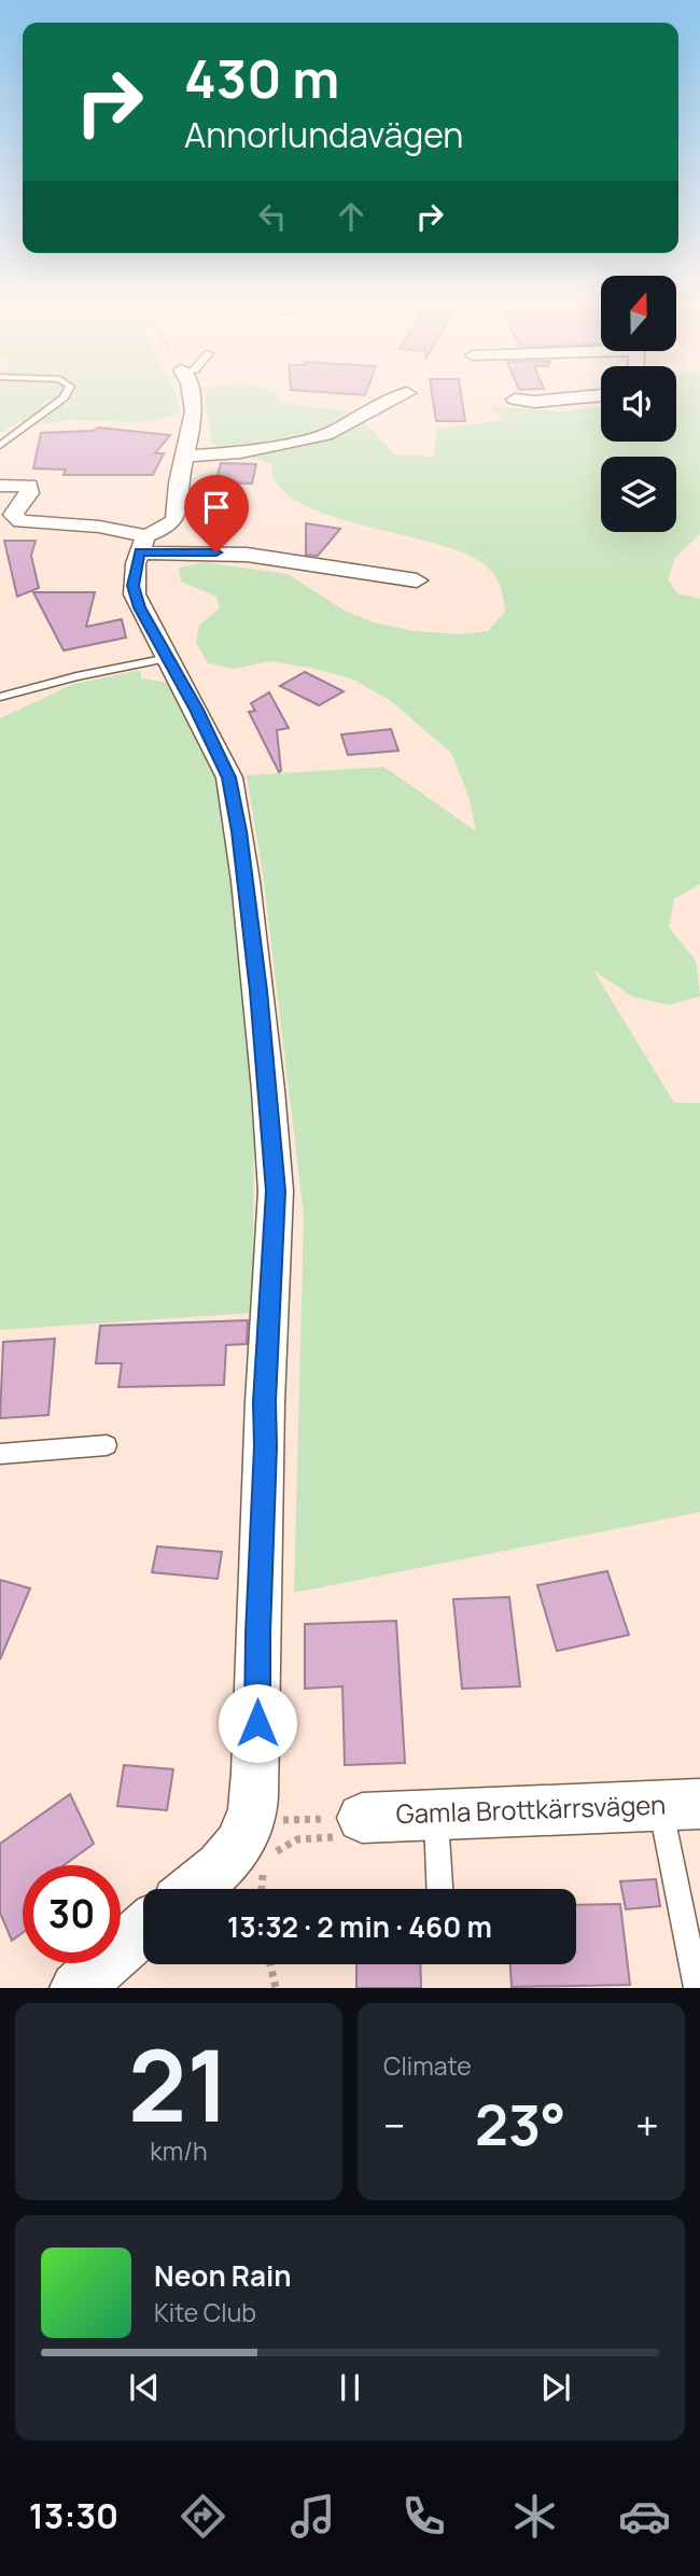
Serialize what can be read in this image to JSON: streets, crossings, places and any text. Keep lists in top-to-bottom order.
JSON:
{
  "streets": {
    "street": ["Gamla Brottkärrsvägen"]
  },
  "north": "top",
  "page": {
    "turn": ["430 m", "Annorlundavägen"],
    "limit": "30",
    "trip": "13:32 · 2 min · 460 m",
    "tile": [
      ["21", "km/h"],
      "Climate"
    ],
    "heat": ["−", "23°", "+"],
    "song": ["Neon Rain", "Kite Club"],
    "tabs": "13:30"
  }
}
